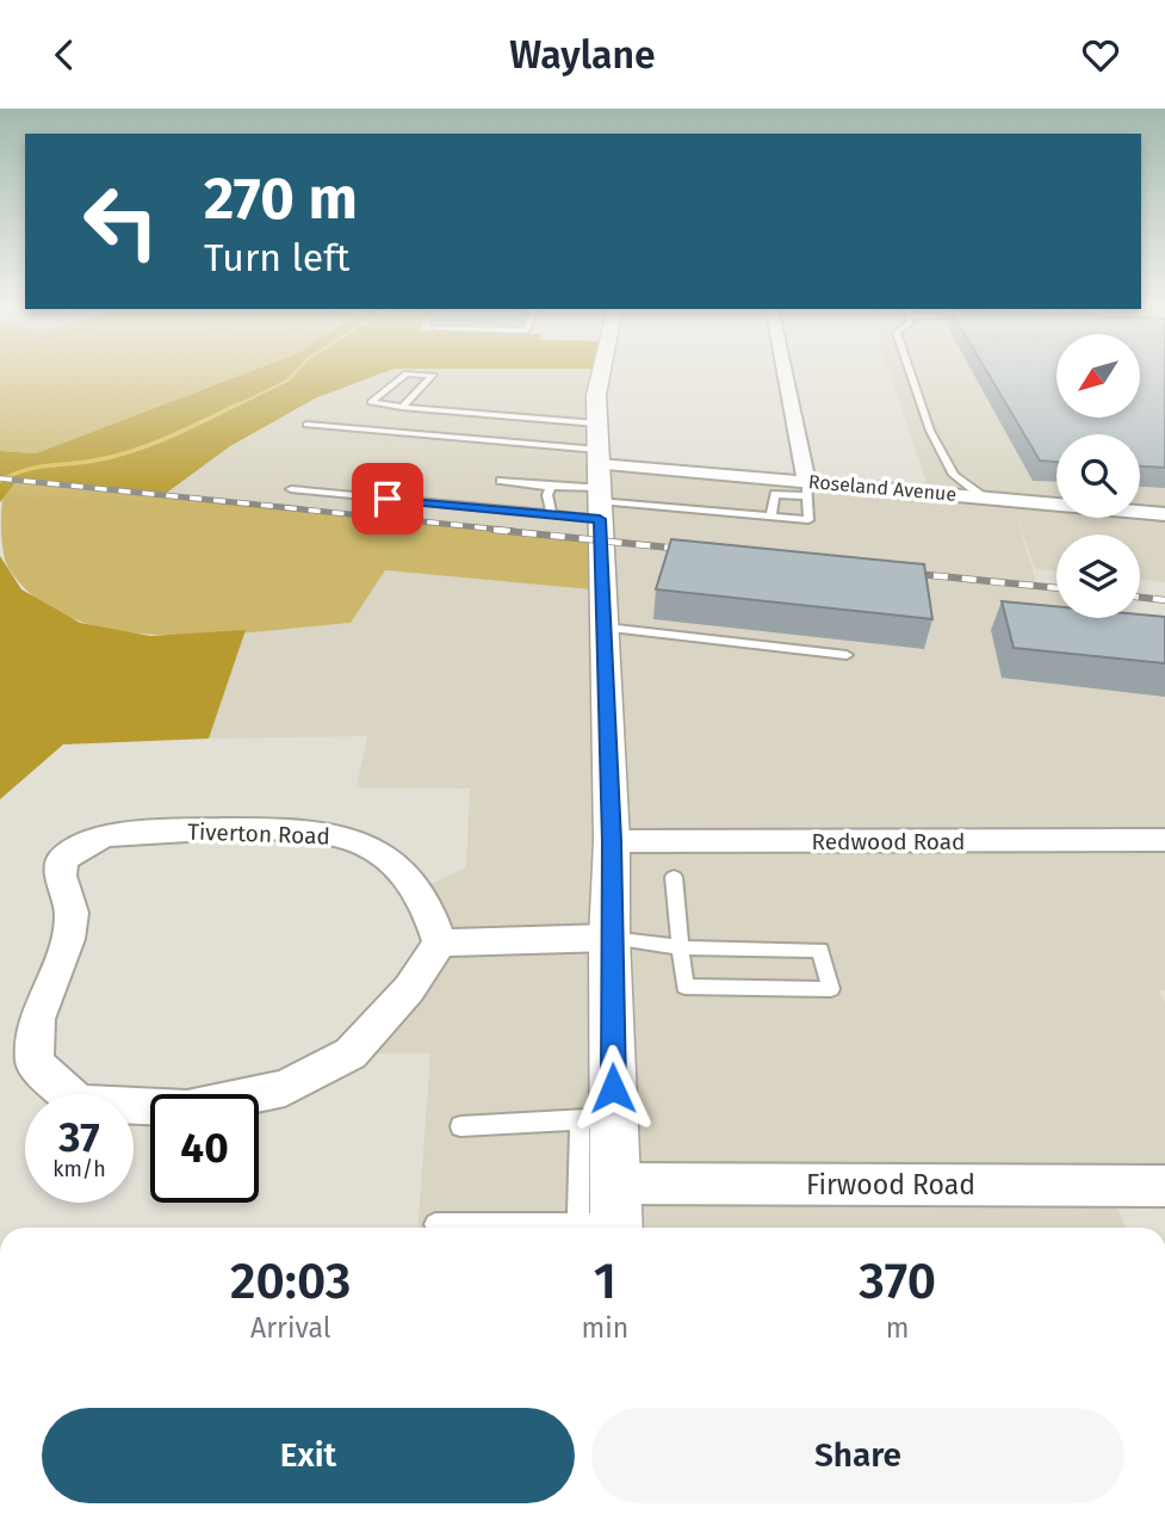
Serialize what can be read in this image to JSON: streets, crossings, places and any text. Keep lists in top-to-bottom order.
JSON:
{
  "streets": {
    "street": [
      "Roseland Avenue",
      "Tiverton Road",
      "Redwood Road",
      "Firwood Road"
    ]
  },
  "north": "bottom left",
  "page": {
    "header": "Waylane",
    "turn": ["270 m", "Turn left"],
    "speed": "37 km/h",
    "limit": "40",
    "eta": [
      "20:03",
      "Arrival",
      "1",
      "min",
      "370",
      "m"
    ],
    "buttons": ["Exit", "Share"]
  }
}
